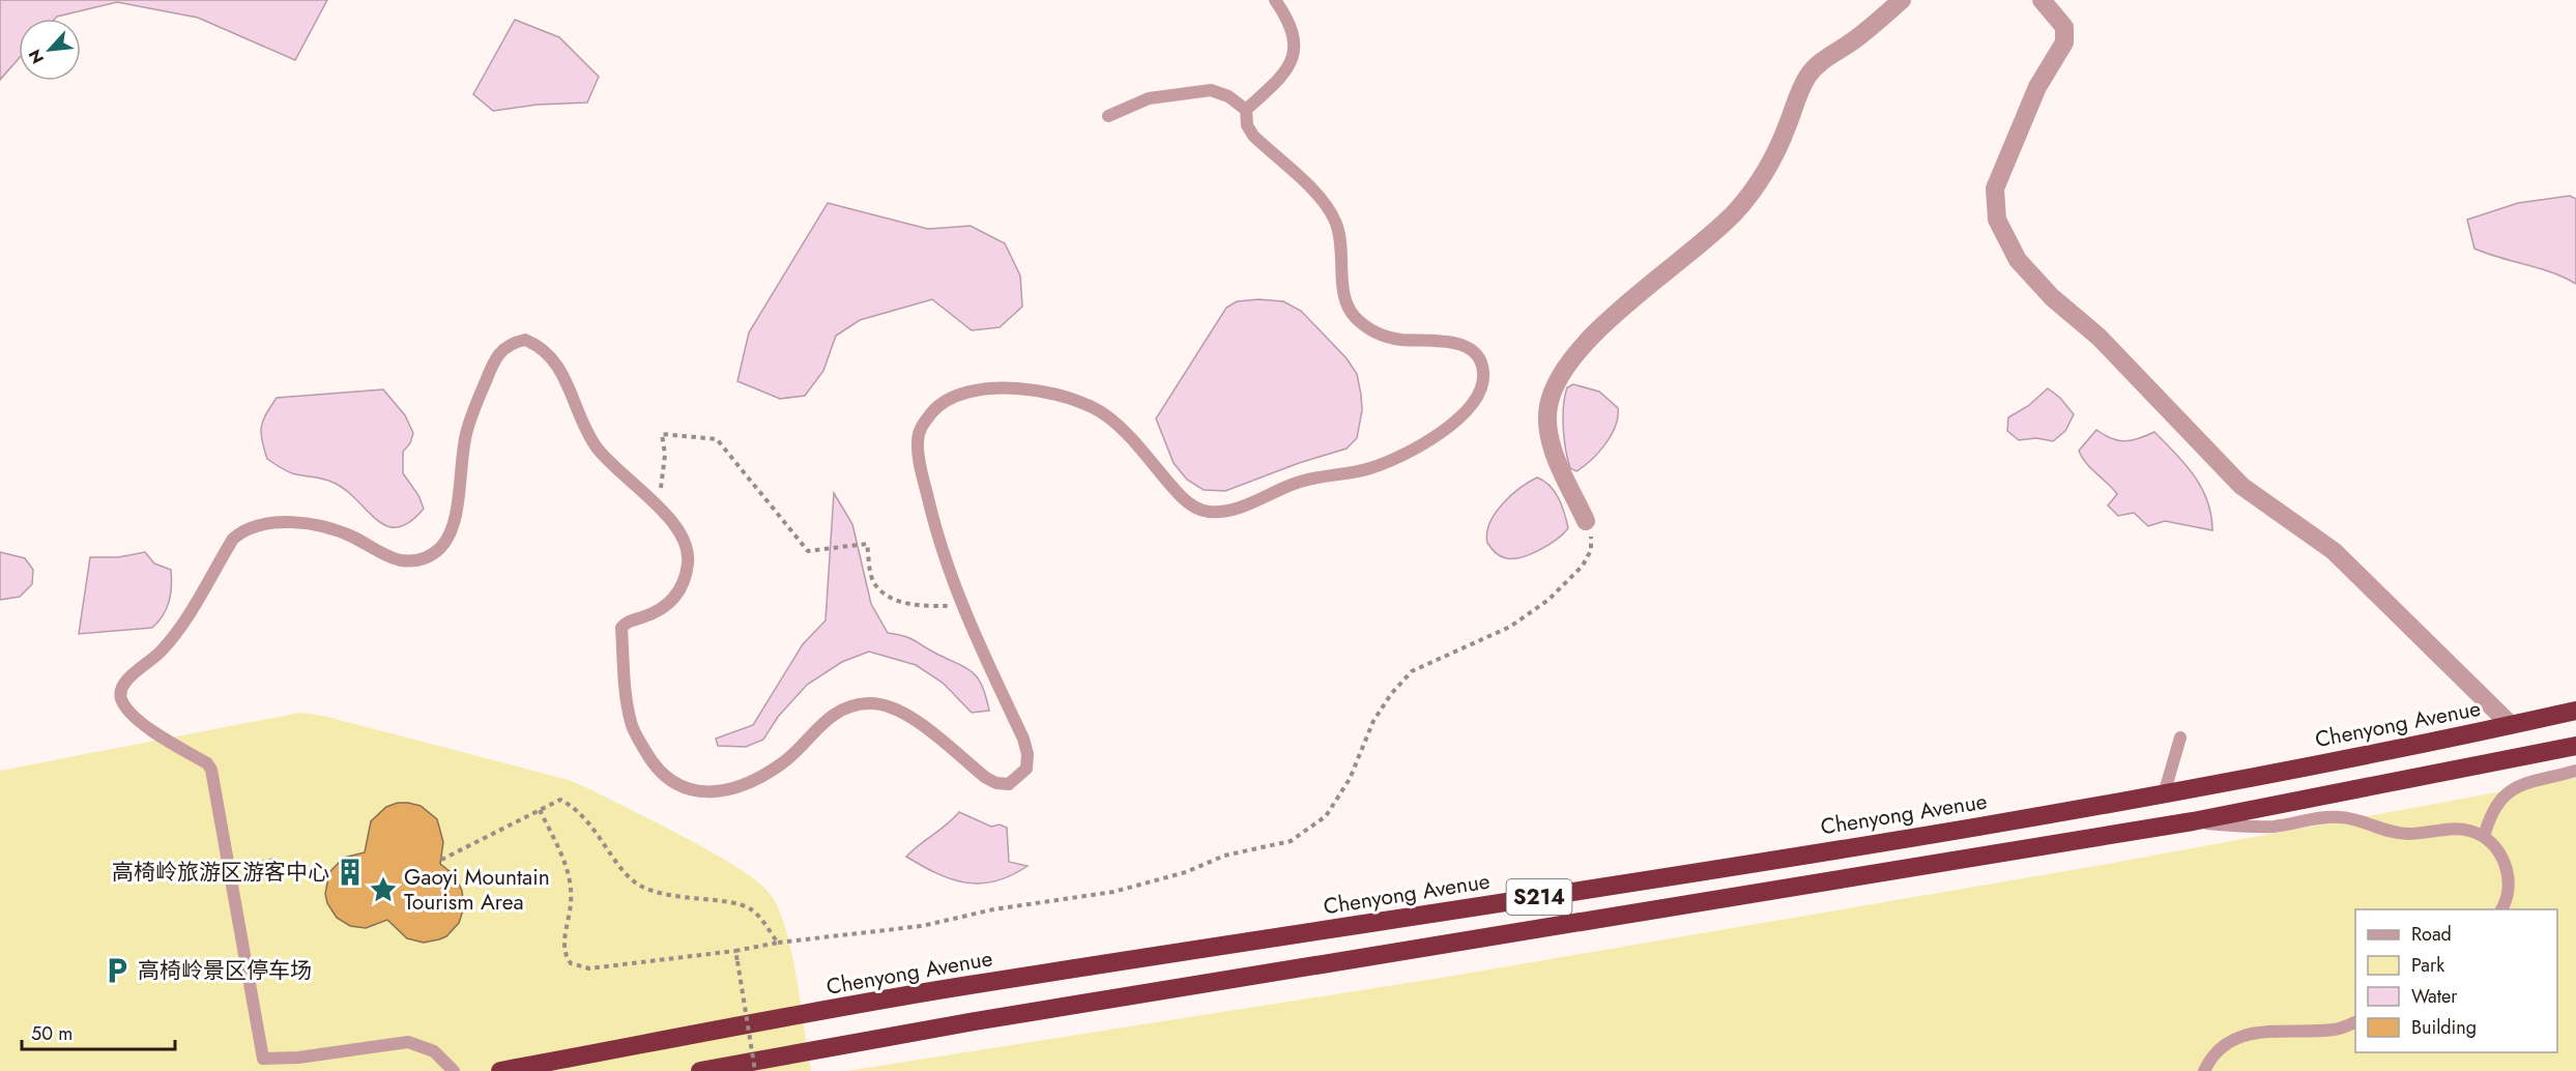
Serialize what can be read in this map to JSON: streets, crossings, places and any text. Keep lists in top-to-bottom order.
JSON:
{
  "streets": {
    "highway": ["Chenyong Avenue", "S214"]
  },
  "places": {
    "building": ["高椅岭旅游区游客中心"],
    "place": ["Gaoyi Mountain Tourism Area"],
    "parking": ["高椅岭景区停车场"]
  },
  "legend": [
    "Road",
    "Park",
    "Water",
    "Building"
  ],
  "scale_bar": "50 m",
  "north": "bottom left"
}
